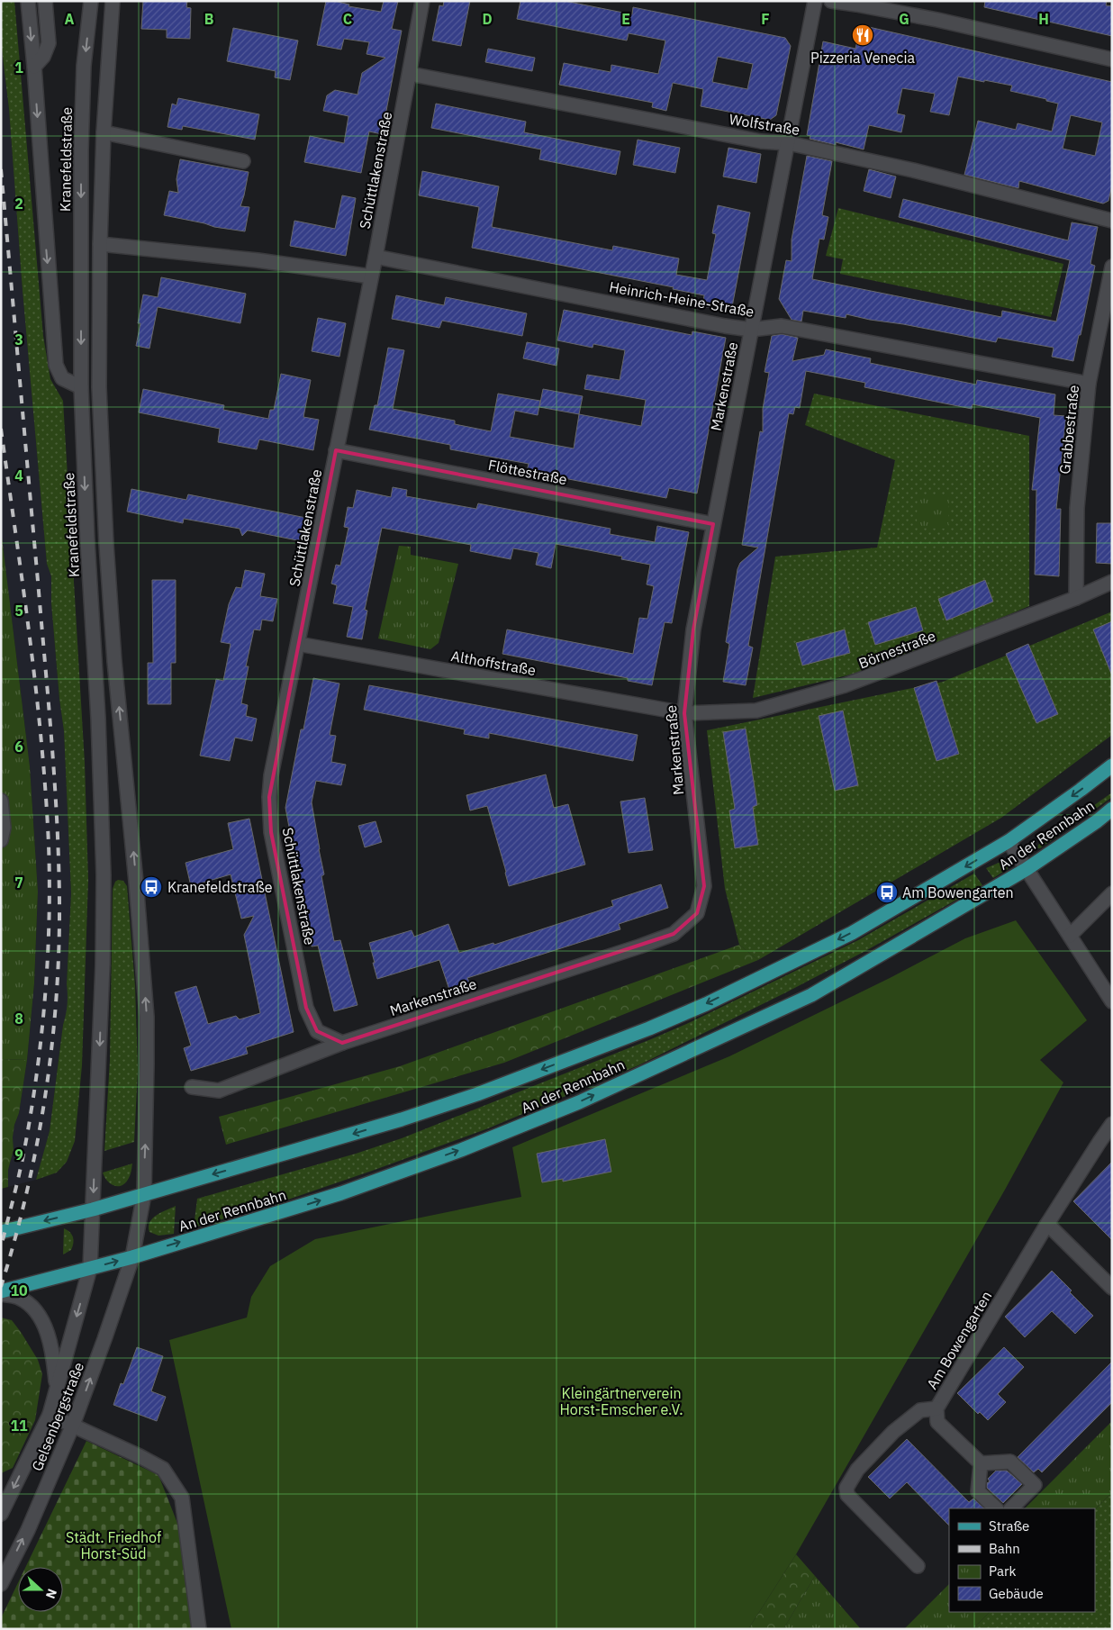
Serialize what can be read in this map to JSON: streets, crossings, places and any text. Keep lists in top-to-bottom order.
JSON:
{
  "streets": {
    "main road": ["An der Rennbahn"],
    "street": [
      "Wolfstraße",
      "Kranefeldstraße",
      "Schüttlakenstraße",
      "Heinrich-Heine-Straße",
      "Markenstraße",
      "Grabbestraße",
      "Flöttestraße",
      "Börnestraße",
      "Althoffstraße",
      "Am Bowengarten",
      "Gelsenbergstraße"
    ]
  },
  "crossings": [
    ["Wolfstraße", "Schüttlakenstraße"],
    ["Wolfstraße", "Markenstraße"],
    ["Kranefeldstraße", "An der Rennbahn"],
    ["Kranefeldstraße", "Gelsenbergstraße"],
    ["Schüttlakenstraße", "Heinrich-Heine-Straße"],
    ["Schüttlakenstraße", "Markenstraße"],
    ["Schüttlakenstraße", "Flöttestraße"],
    ["Schüttlakenstraße", "Althoffstraße"],
    ["Heinrich-Heine-Straße", "Markenstraße"],
    ["Heinrich-Heine-Straße", "Grabbestraße"],
    ["Markenstraße", "Flöttestraße"],
    ["Markenstraße", "Börnestraße"],
    ["Markenstraße", "Althoffstraße"],
    ["Grabbestraße", "Börnestraße"],
    ["Börnestraße", "Althoffstraße"],
    ["An der Rennbahn", "Gelsenbergstraße"]
  ],
  "parks": ["Kleingärtnerverein Horst-Emscher e.V.", "Städt. Friedhof Horst-Süd"],
  "places": {
    "restaurant": ["Pizzeria Venecia"],
    "bus stop": ["Kranefeldstraße", "Am Bowengarten"]
  },
  "legend": [
    "Straße",
    "Bahn",
    "Park",
    "Gebäude"
  ],
  "north": "right",
  "grid": {
    "columns": [
      "A",
      "B",
      "C",
      "D",
      "E",
      "F",
      "G",
      "H"
    ],
    "rows": [
      "1",
      "2",
      "3",
      "4",
      "5",
      "6",
      "7",
      "8",
      "9",
      "10",
      "11"
    ]
  }
}
